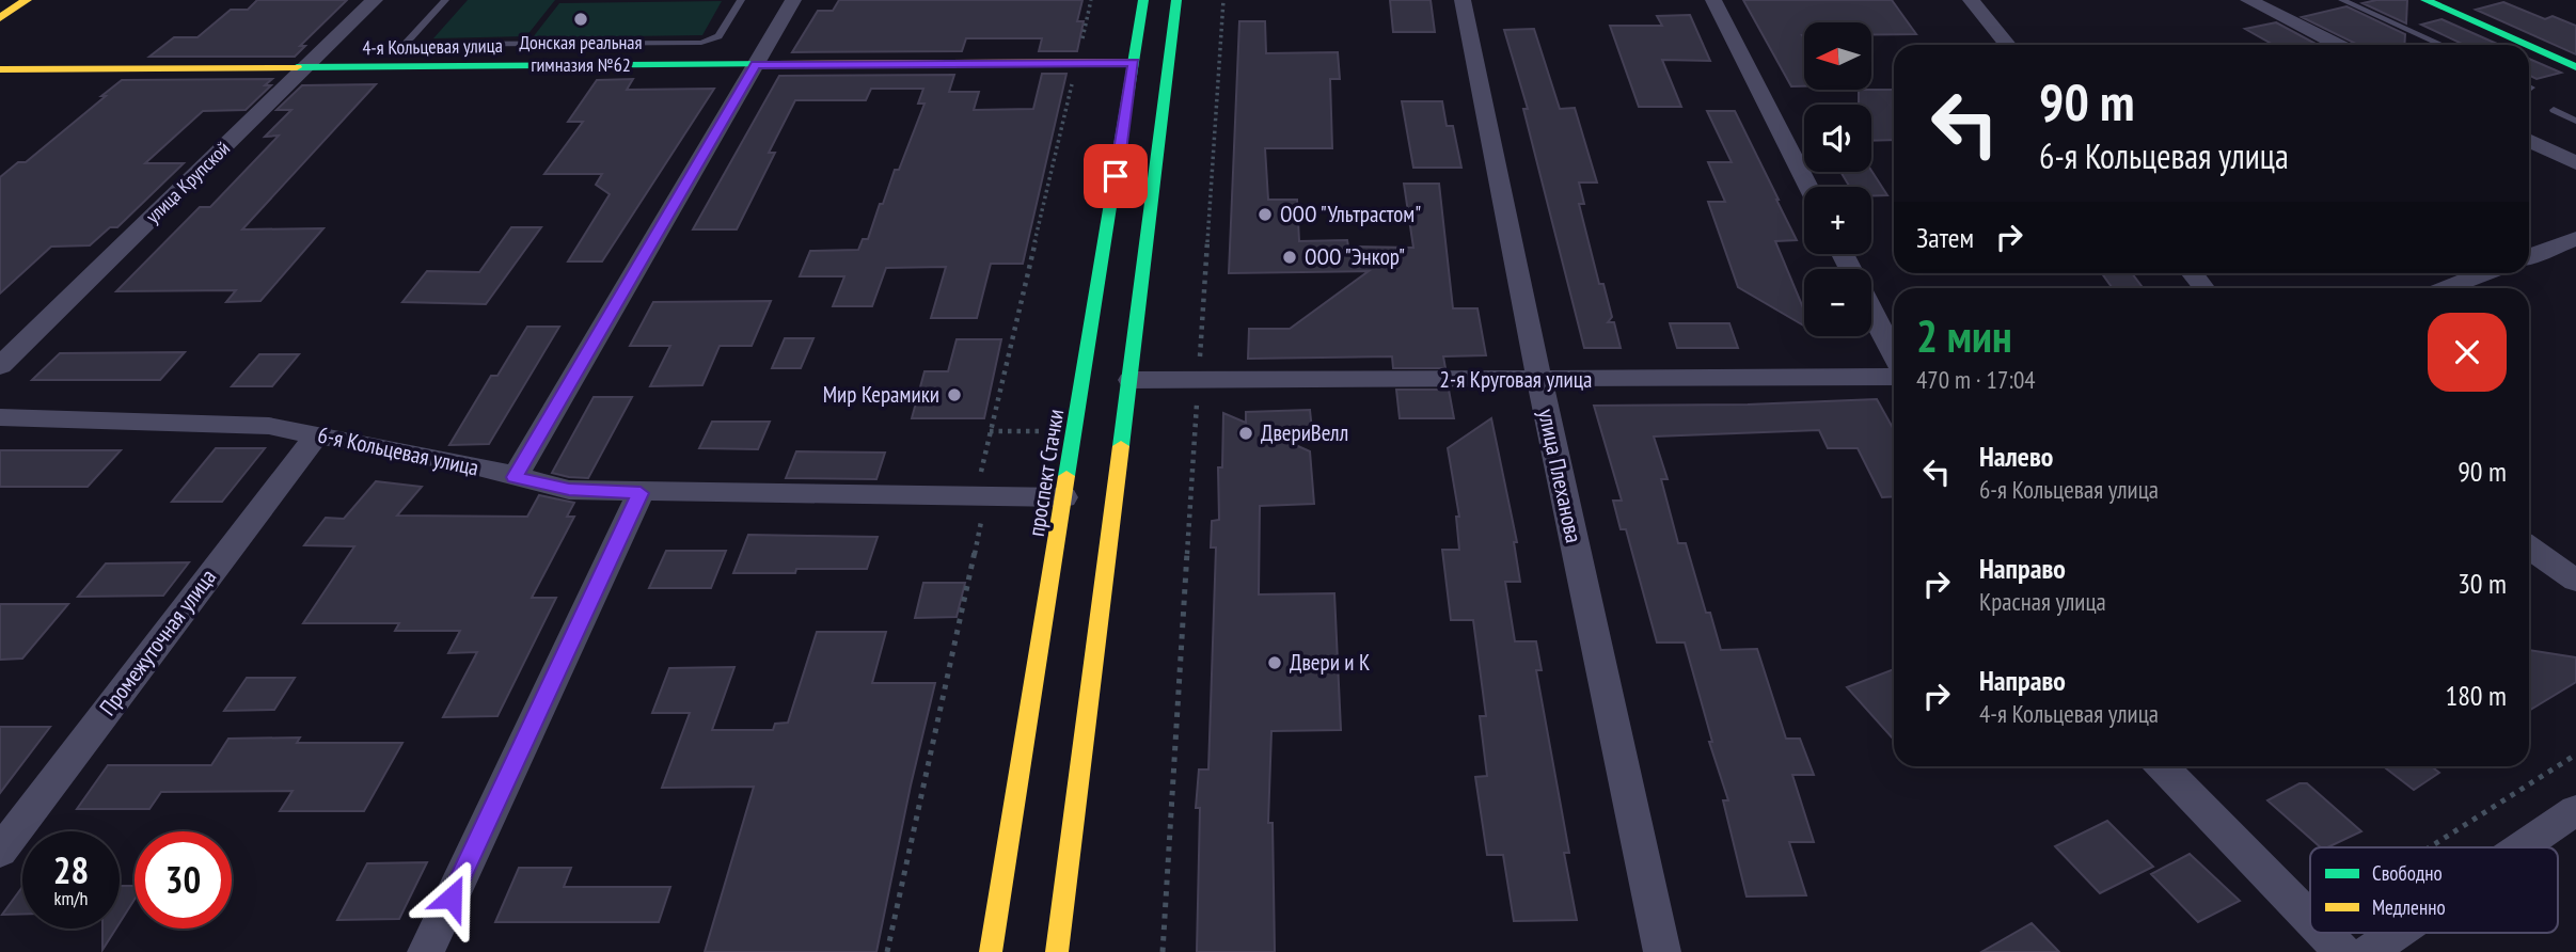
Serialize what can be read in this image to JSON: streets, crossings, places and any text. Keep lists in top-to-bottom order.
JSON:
{
  "streets": {
    "main road": ["4-я Кольцевая улица", "проспект Стачки"],
    "street": [
      "улица Крупской",
      "2-я Круговая улица",
      "6-я Кольцевая улица",
      "улица Плеханова",
      "Промежуточная улица"
    ]
  },
  "crossings": [
    ["4-я Кольцевая улица", "улица Крупской"],
    ["4-я Кольцевая улица", "проспект Стачки"],
    ["2-я Круговая улица", "улица Плеханова"],
    ["6-я Кольцевая улица", "проспект Стачки"],
    ["6-я Кольцевая улица", "Промежуточная улица"]
  ],
  "places": [
    "Донская реальная гимназия №62",
    "ООО \"Ультрастом\"",
    "ООО \"Энкор\"",
    "Мир Керамики",
    "ДвериВелл",
    "Двери и К"
  ],
  "legend": ["Свободно", "Медленно"],
  "north": "left",
  "page": {
    "map_buttons": ["+", "−"],
    "turn": ["90 m", "6-я Кольцевая улица"],
    "then": "Затем",
    "heading": ["2 мин", "470 m · 17:04"],
    "list": [
      {
        "name": "Налево",
        "note": "6-я Кольцевая улица",
        "value": "90 m"
      },
      {
        "name": "Направо",
        "note": "Красная улица",
        "value": "30 m"
      },
      {
        "name": "Направо",
        "note": "4-я Кольцевая улица",
        "value": "180 m"
      }
    ],
    "speed": "28 km/h",
    "limit": "30"
  }
}
